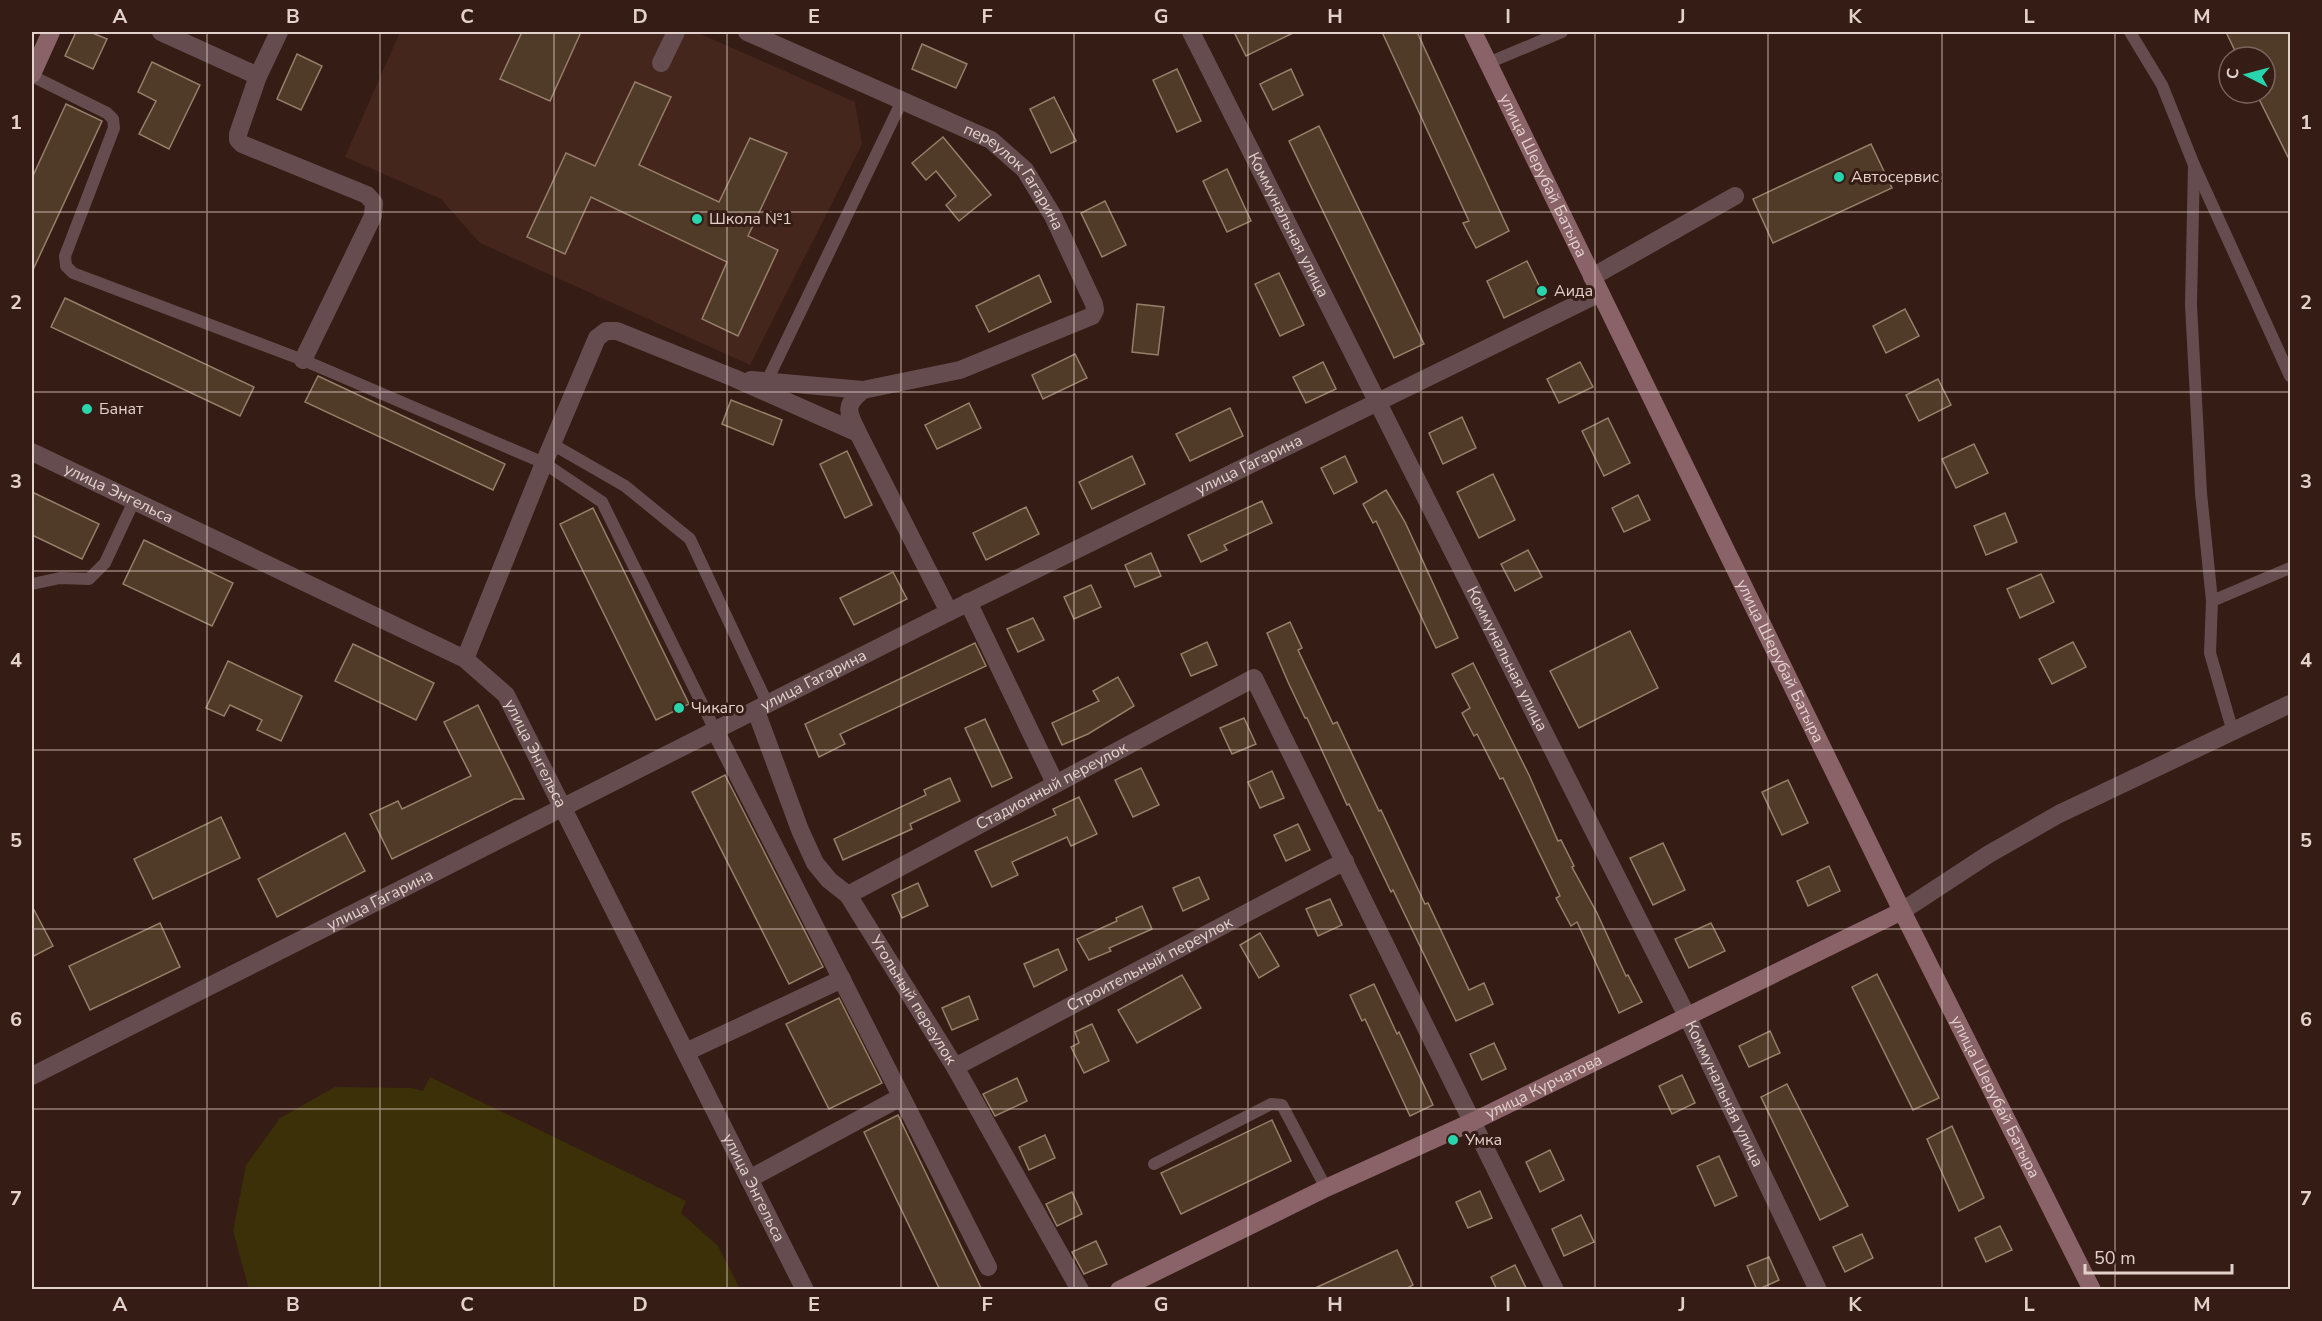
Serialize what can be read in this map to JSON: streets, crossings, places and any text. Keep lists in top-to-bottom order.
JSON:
{
  "streets": {
    "street": [
      "улица Шерубай Батыра",
      "переулок Гагарина",
      "Коммунальная улица",
      "улица Гагарина",
      "улица Энгельса",
      "Стадионный переулок",
      "Строительный переулок",
      "Угольный переулок",
      "улица Курчатова"
    ]
  },
  "crossings": [
    ["улица Шерубай Батыра", "улица Гагарина"],
    ["улица Шерубай Батыра", "улица Курчатова"],
    ["Коммунальная улица", "улица Гагарина"],
    ["Коммунальная улица", "улица Курчатова"],
    ["улица Гагарина", "улица Энгельса"],
    ["улица Гагарина", "Угольный переулок"],
    ["Стадионный переулок", "Строительный переулок"],
    ["Стадионный переулок", "Угольный переулок"],
    ["Строительный переулок", "Угольный переулок"]
  ],
  "places": [
    "Автосервис",
    "Школа №1",
    "Аида",
    "Банат",
    "Чикаго",
    "Умка"
  ],
  "scale_bar": "50 m",
  "north": "left",
  "grid": {
    "columns": [
      "A",
      "B",
      "C",
      "D",
      "E",
      "F",
      "G",
      "H",
      "I",
      "J",
      "K",
      "L",
      "M"
    ],
    "rows": [
      "1",
      "2",
      "3",
      "4",
      "5",
      "6",
      "7"
    ]
  }
}
